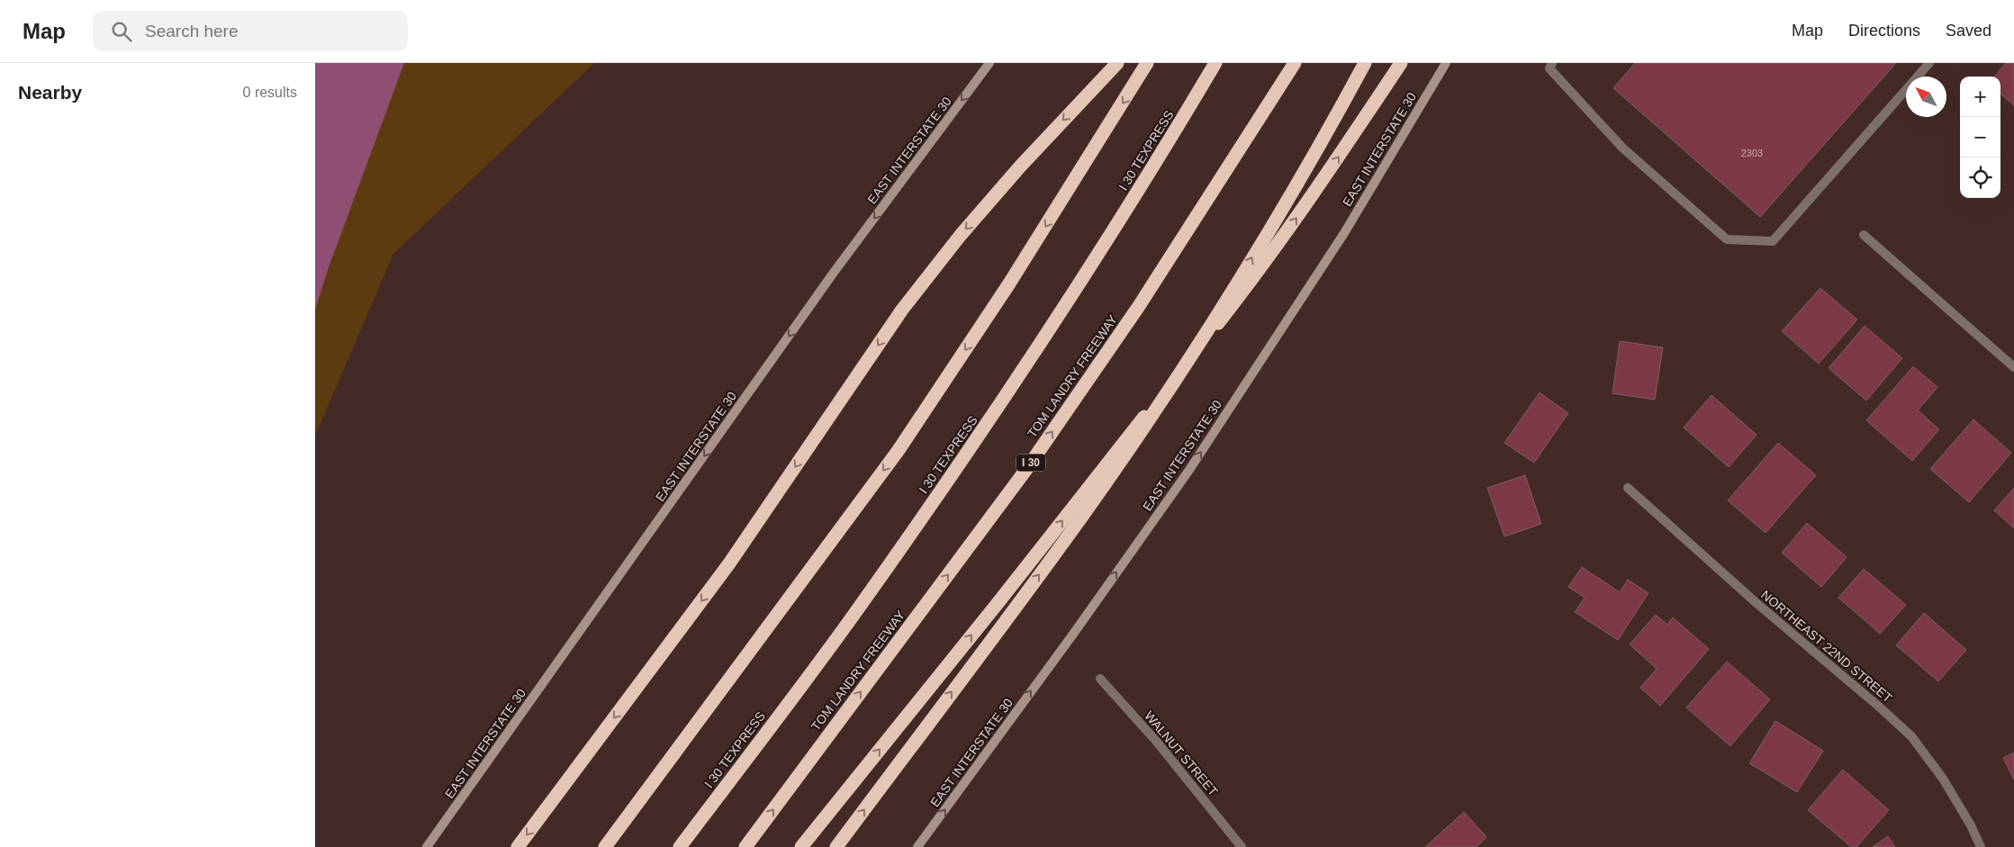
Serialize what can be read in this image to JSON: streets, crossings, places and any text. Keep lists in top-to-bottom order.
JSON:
{
  "streets": {
    "highway": ["I 30 TEXPRESS", "TOM LANDRY FREEWAY", "I 30"],
    "main road": ["EAST INTERSTATE 30"],
    "street": ["NORTHEAST 22ND STREET", "WALNUT STREET"]
  },
  "house_numbers": ["2303"],
  "north": "top left",
  "page": {
    "header": "Map",
    "search": "Search here",
    "nav": ["Map", "Directions", "Saved"],
    "heading": ["Nearby", "0 results"],
    "map_buttons": ["+", "−"]
  }
}
